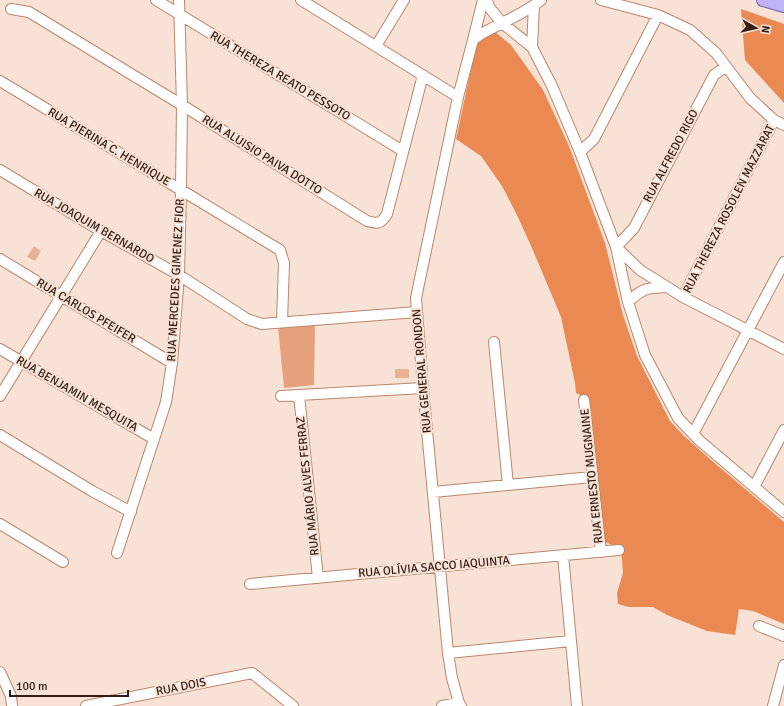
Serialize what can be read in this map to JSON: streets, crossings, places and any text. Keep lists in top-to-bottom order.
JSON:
{
  "streets": {
    "street": [
      "RUA THEREZA REATO PESSOTO",
      "RUA PIERINA C. HENRIQUE",
      "RUA ALUISIO PAIVA DOTTO",
      "RUA ALFREDO RIGO",
      "RUA THEREZA ROSOLEN MAZZARAT",
      "RUA JOAQUIM BERNARDO",
      "RUA MERCEDES GIMENEZ FIOR",
      "RUA CARLOS PFEIFER",
      "RUA GENERAL RONDON",
      "RUA BENJAMIN MESQUITA",
      "RUA ERNESTO MUGNAINE",
      "RUA MÁRIO ALVES FERRAZ",
      "RUA OLÍVIA SACCO IAQUINTA",
      "RUA DOIS"
    ]
  },
  "crossings": [
    ["RUA THEREZA REATO PESSOTO", "RUA ALUISIO PAIVA DOTTO"],
    ["RUA THEREZA REATO PESSOTO", "RUA MERCEDES GIMENEZ FIOR"],
    ["RUA PIERINA C. HENRIQUE", "RUA JOAQUIM BERNARDO"],
    ["RUA PIERINA C. HENRIQUE", "RUA MERCEDES GIMENEZ FIOR"],
    ["RUA ALUISIO PAIVA DOTTO", "RUA MERCEDES GIMENEZ FIOR"],
    ["RUA JOAQUIM BERNARDO", "RUA MERCEDES GIMENEZ FIOR"],
    ["RUA JOAQUIM BERNARDO", "RUA GENERAL RONDON"],
    ["RUA MERCEDES GIMENEZ FIOR", "RUA CARLOS PFEIFER"],
    ["RUA MERCEDES GIMENEZ FIOR", "RUA BENJAMIN MESQUITA"],
    ["RUA GENERAL RONDON", "RUA OLÍVIA SACCO IAQUINTA"],
    ["RUA ERNESTO MUGNAINE", "RUA OLÍVIA SACCO IAQUINTA"],
    ["RUA MÁRIO ALVES FERRAZ", "RUA OLÍVIA SACCO IAQUINTA"]
  ],
  "scale_bar": "100 m",
  "north": "right"
}
